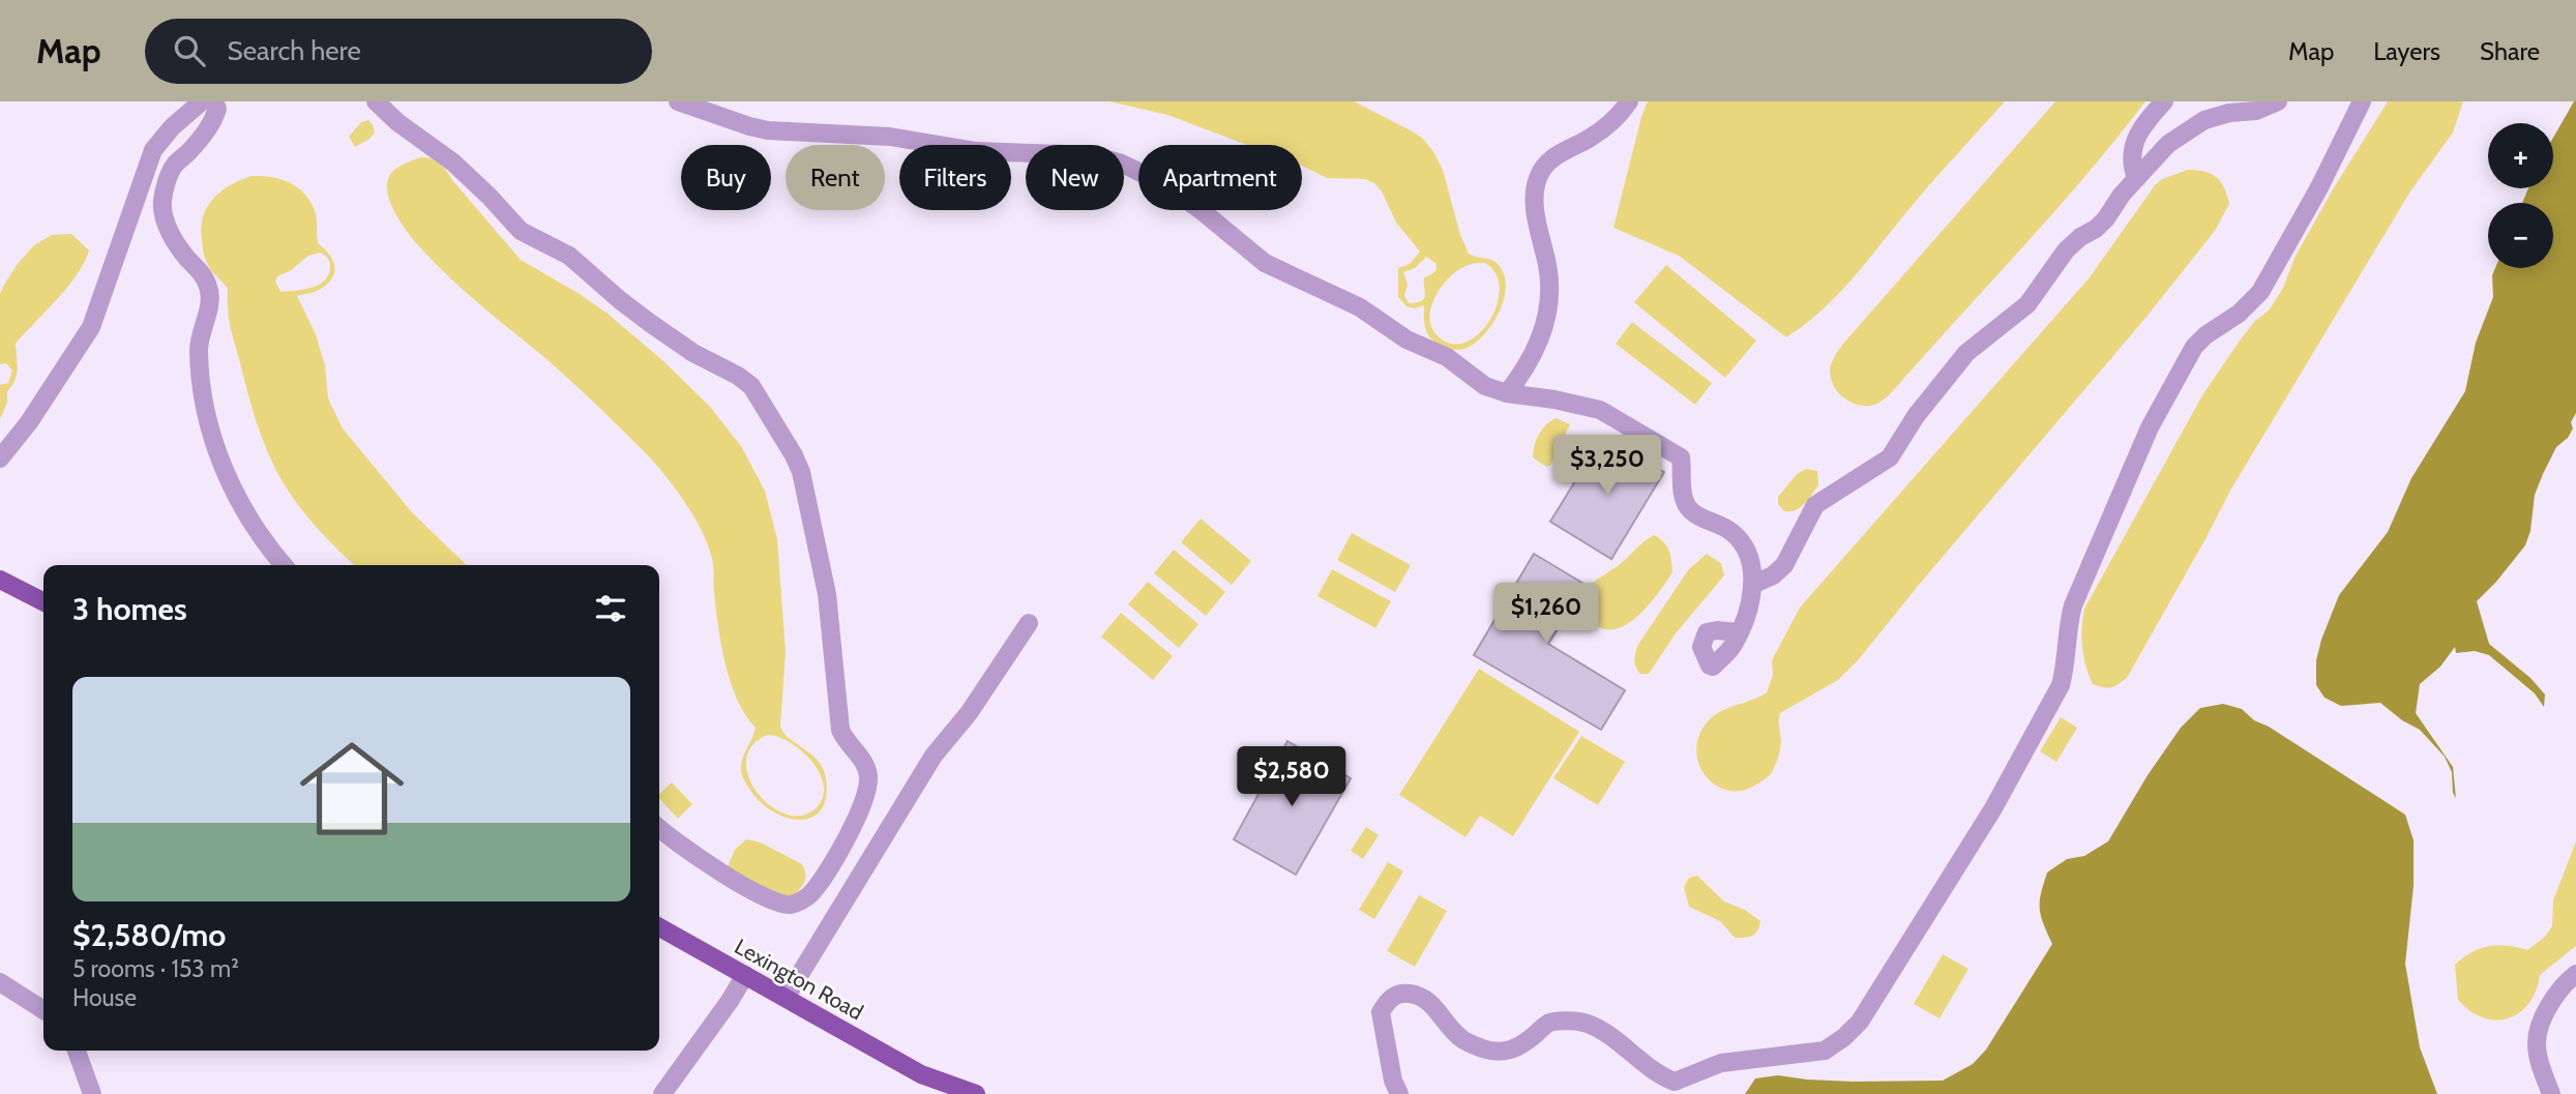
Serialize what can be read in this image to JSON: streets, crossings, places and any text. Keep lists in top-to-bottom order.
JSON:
{
  "streets": {
    "main road": ["Lexington Road"]
  },
  "page": {
    "header": "Map",
    "search": "Search here",
    "nav": ["Map", "Layers", "Share"],
    "map_buttons": ["+", "−"],
    "chip": [
      "Buy",
      "Rent",
      "Filters",
      "New",
      "Apartment"
    ],
    "price": ["$3,250", "$1,260", "$2,580"],
    "heading": "3 homes",
    "list": [
      {
        "name": "$2,580/mo",
        "note": "5 rooms · 153 m² · House"
      }
    ]
  }
}
